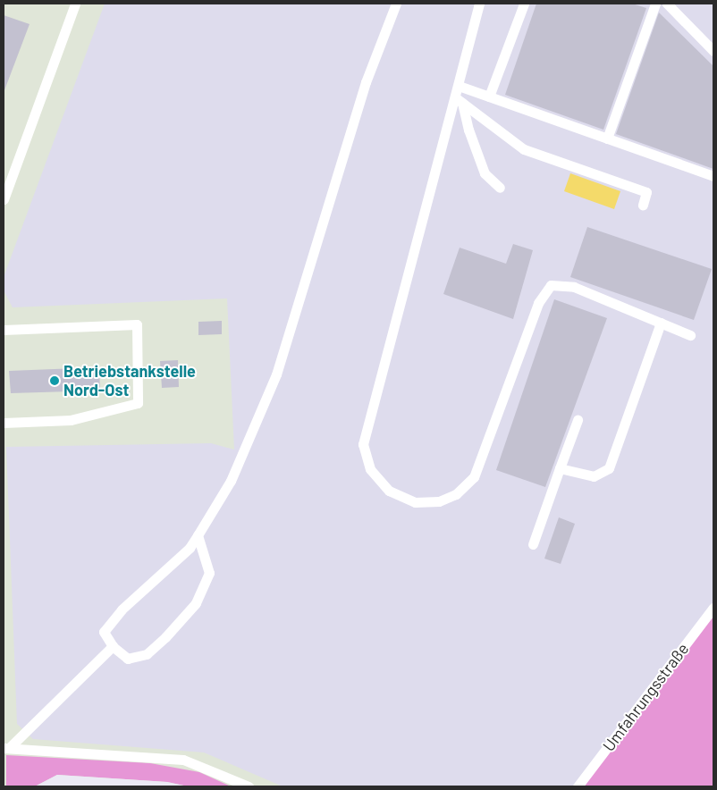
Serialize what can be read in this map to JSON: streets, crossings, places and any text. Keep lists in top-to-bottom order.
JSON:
{
  "streets": {
    "lane": ["Umfahrungsstraße"]
  },
  "places": ["Betriebstankstelle Nord-Ost"]
}
